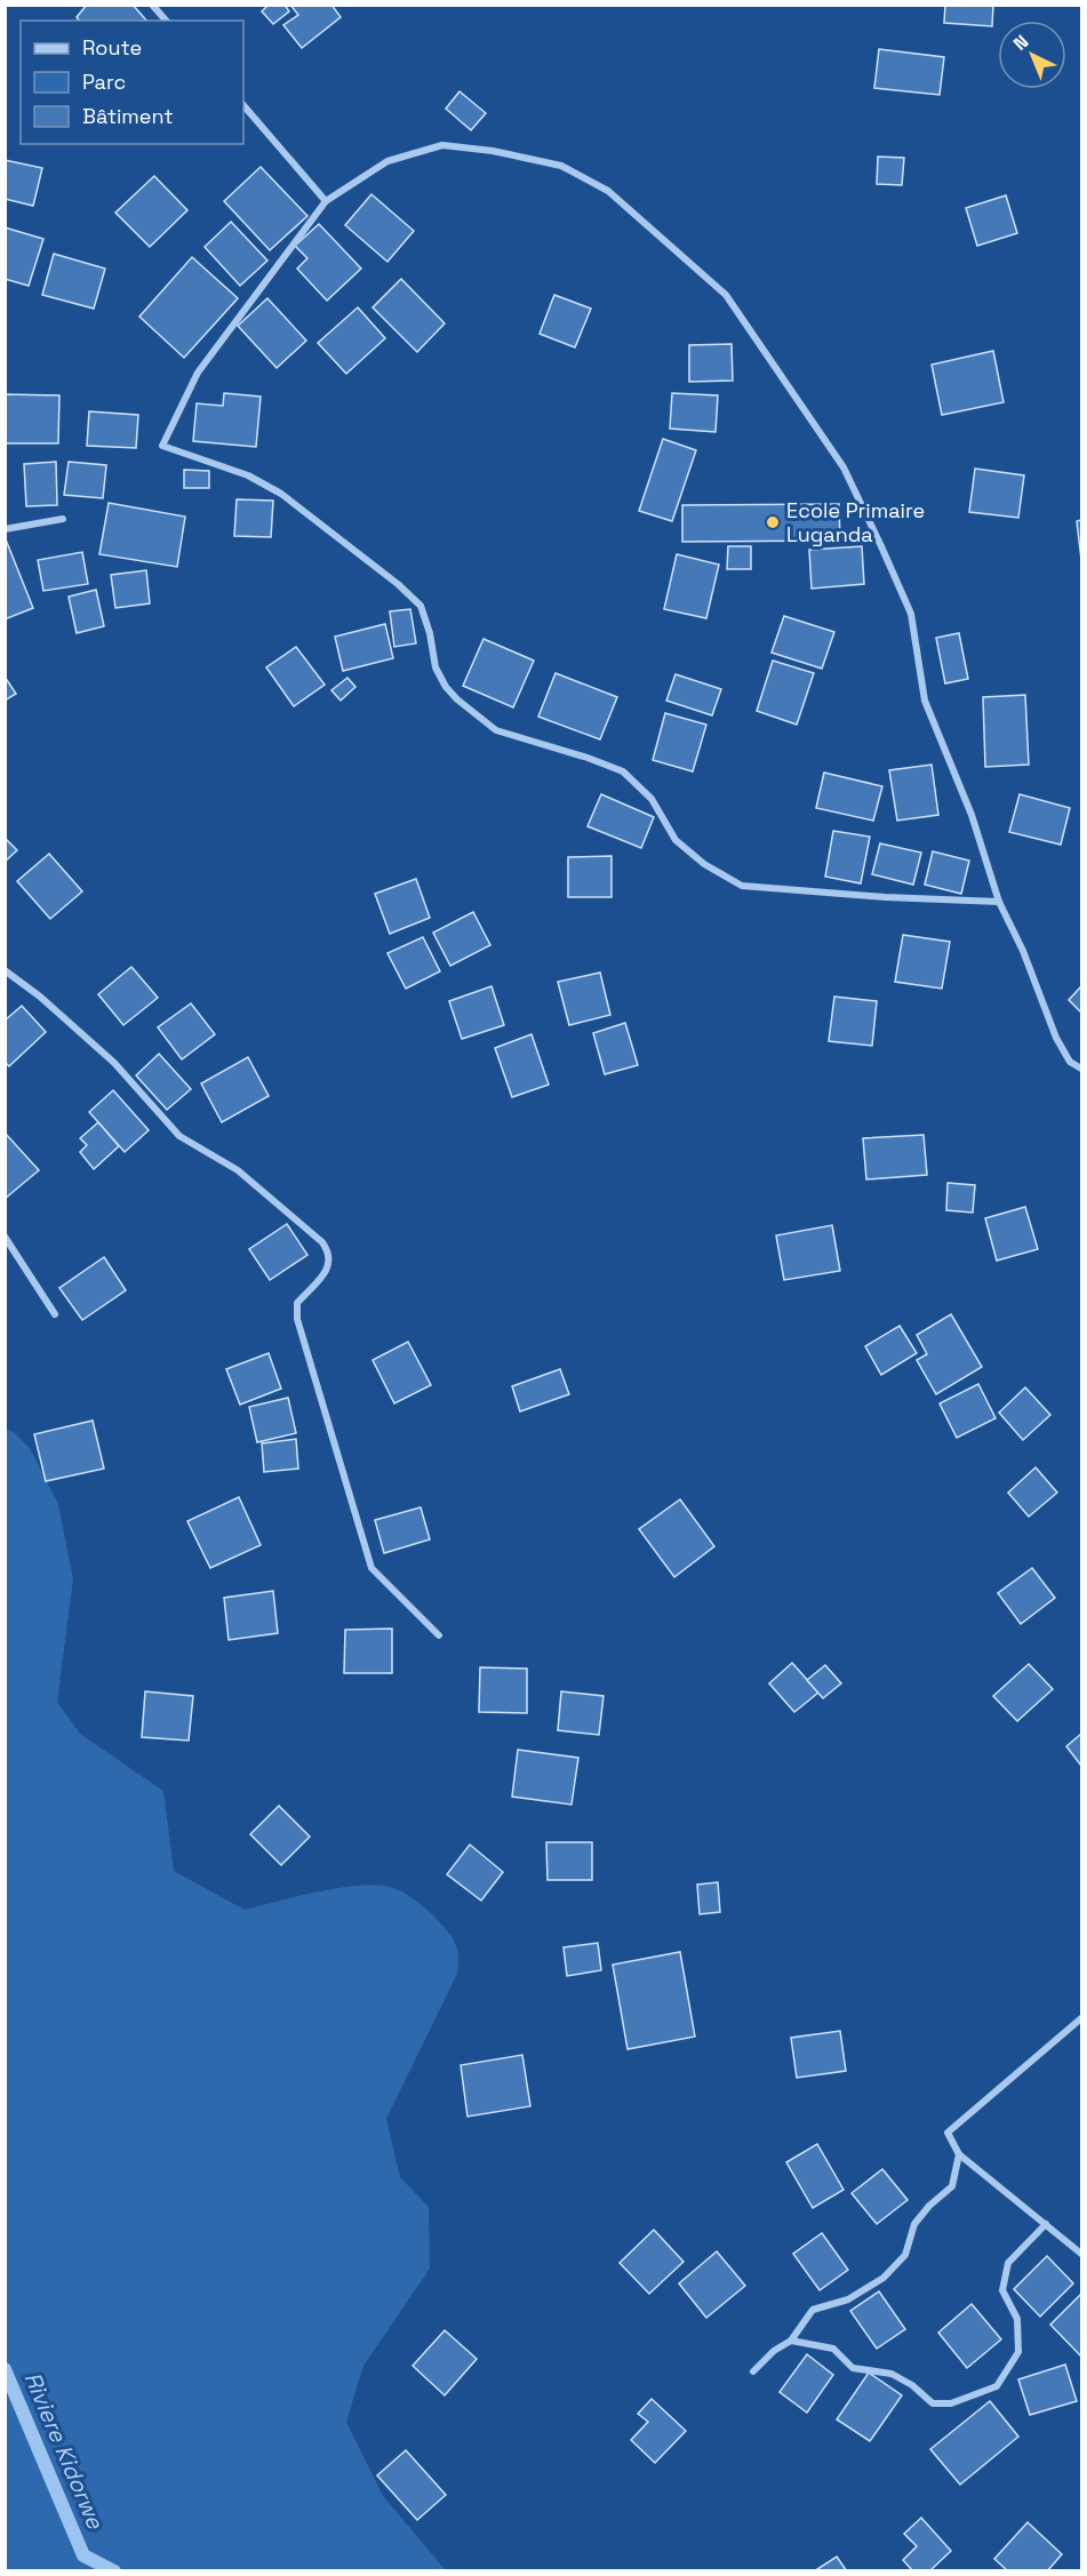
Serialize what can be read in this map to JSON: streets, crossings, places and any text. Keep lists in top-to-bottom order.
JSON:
{
  "water": ["Riviere Kidorwe"],
  "places": ["Ecole Primaire Luganda"],
  "legend": ["Route", "Parc", "Bâtiment"],
  "north": "top left"
}
